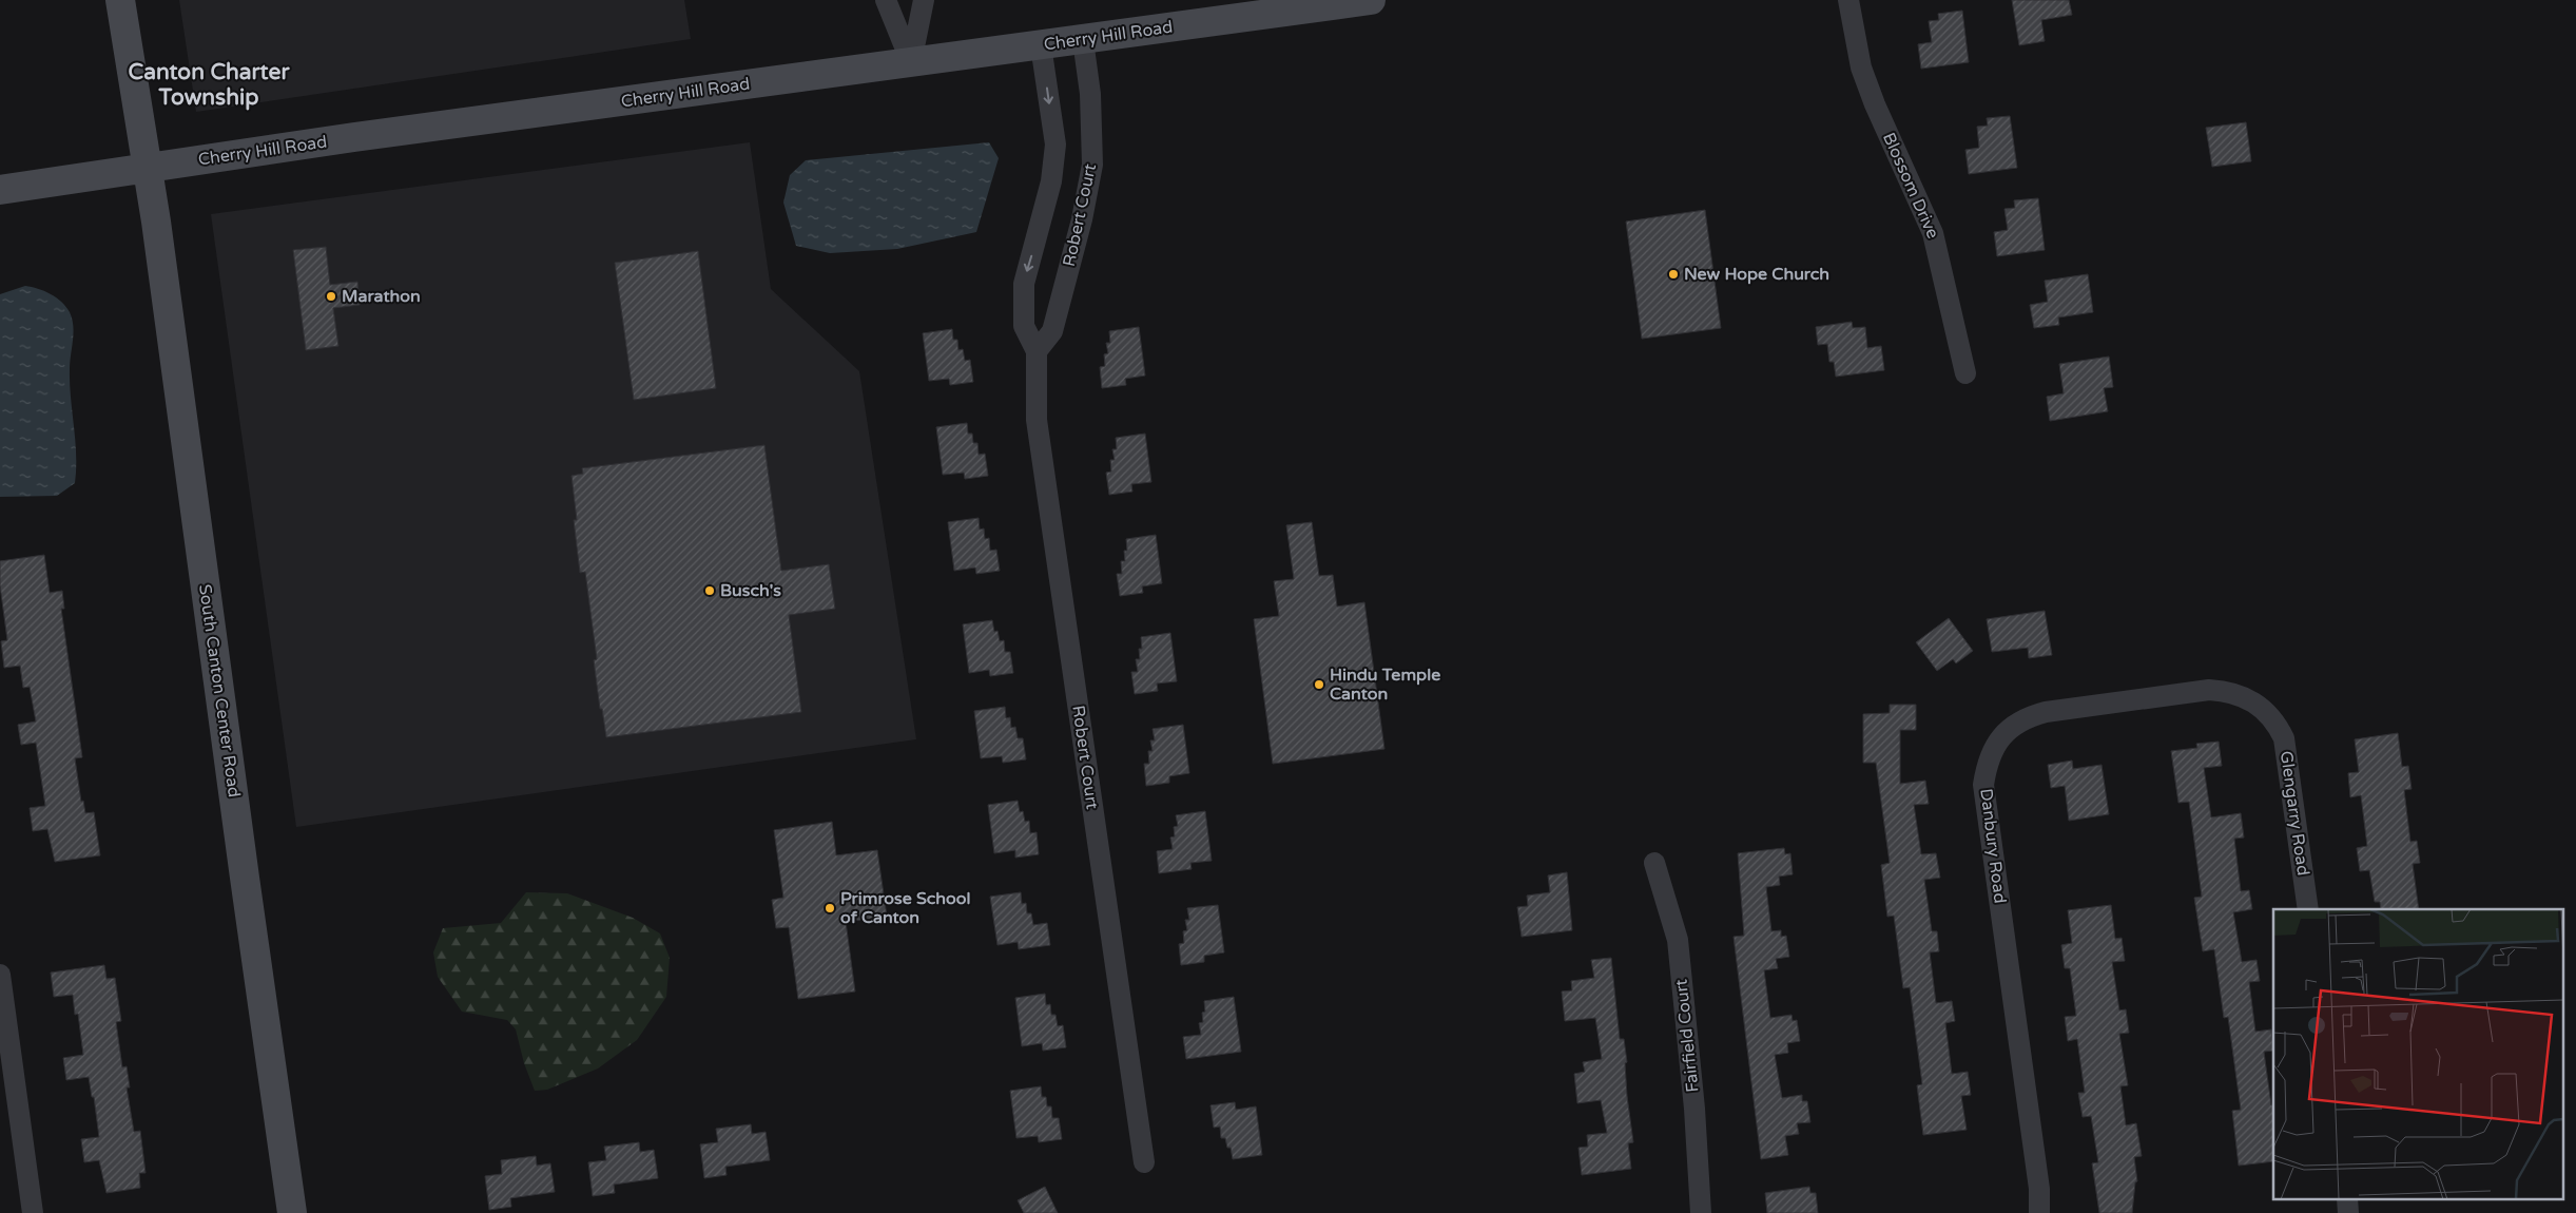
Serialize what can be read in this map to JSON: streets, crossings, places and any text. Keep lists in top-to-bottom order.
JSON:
{
  "streets": {
    "main road": ["Cherry Hill Road", "South Canton Center Road"],
    "street": [
      "Blossom Drive",
      "Robert Court",
      "Glengarry Road",
      "Danbury Road",
      "Fairfield Court"
    ]
  },
  "crossings": [
    ["Cherry Hill Road", "Robert Court"],
    ["Cherry Hill Road", "South Canton Center Road"],
    ["Glengarry Road", "Danbury Road"]
  ],
  "districts": ["Canton Charter Township"],
  "places": [
    "New Hope Church",
    "Marathon",
    "Busch's",
    "Hindu Temple Canton",
    "Primrose School of Canton"
  ]
}
